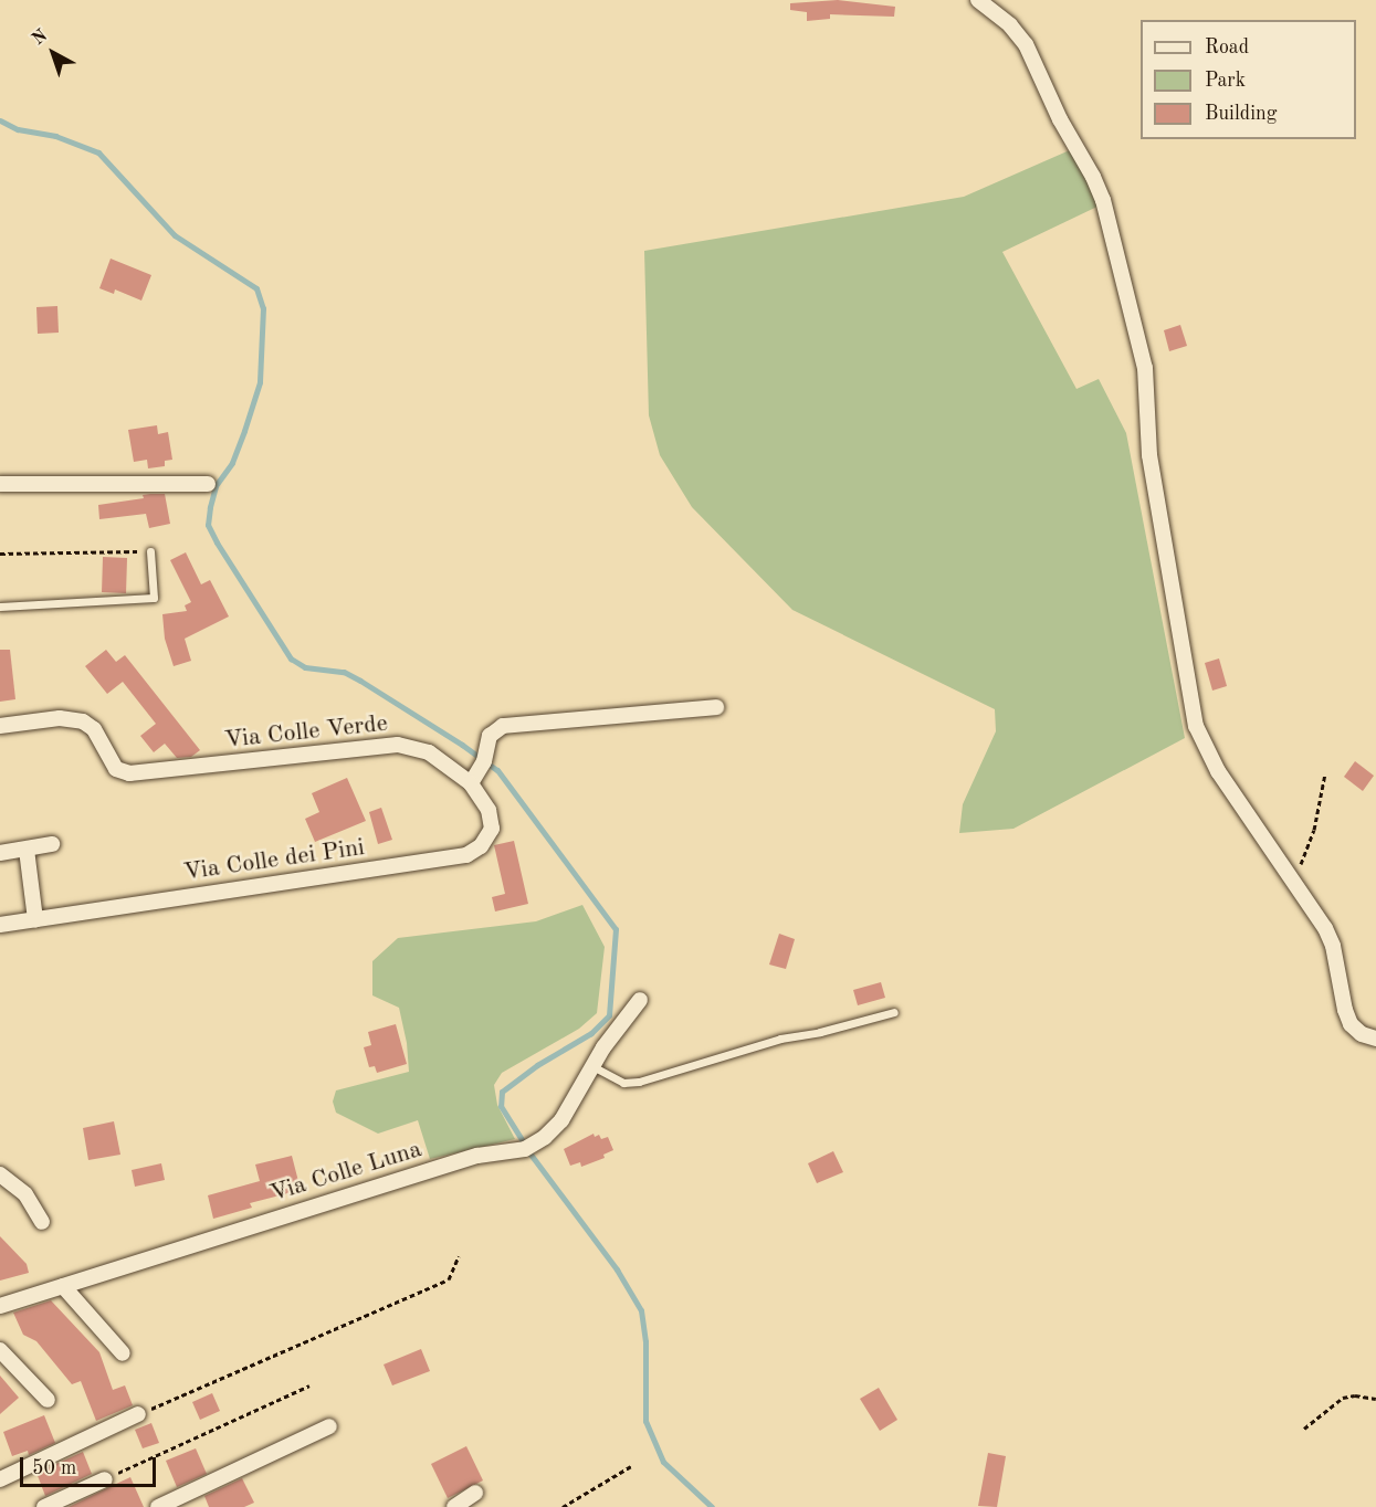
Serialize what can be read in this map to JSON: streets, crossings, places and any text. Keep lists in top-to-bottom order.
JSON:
{
  "streets": {
    "street": ["Via Colle Verde", "Via Colle dei Pini", "Via Colle Luna"]
  },
  "crossings": [
    ["Via Colle Verde", "Via Colle dei Pini"]
  ],
  "legend": ["Road", "Park", "Building"],
  "scale_bar": "50 m",
  "north": "top left"
}
